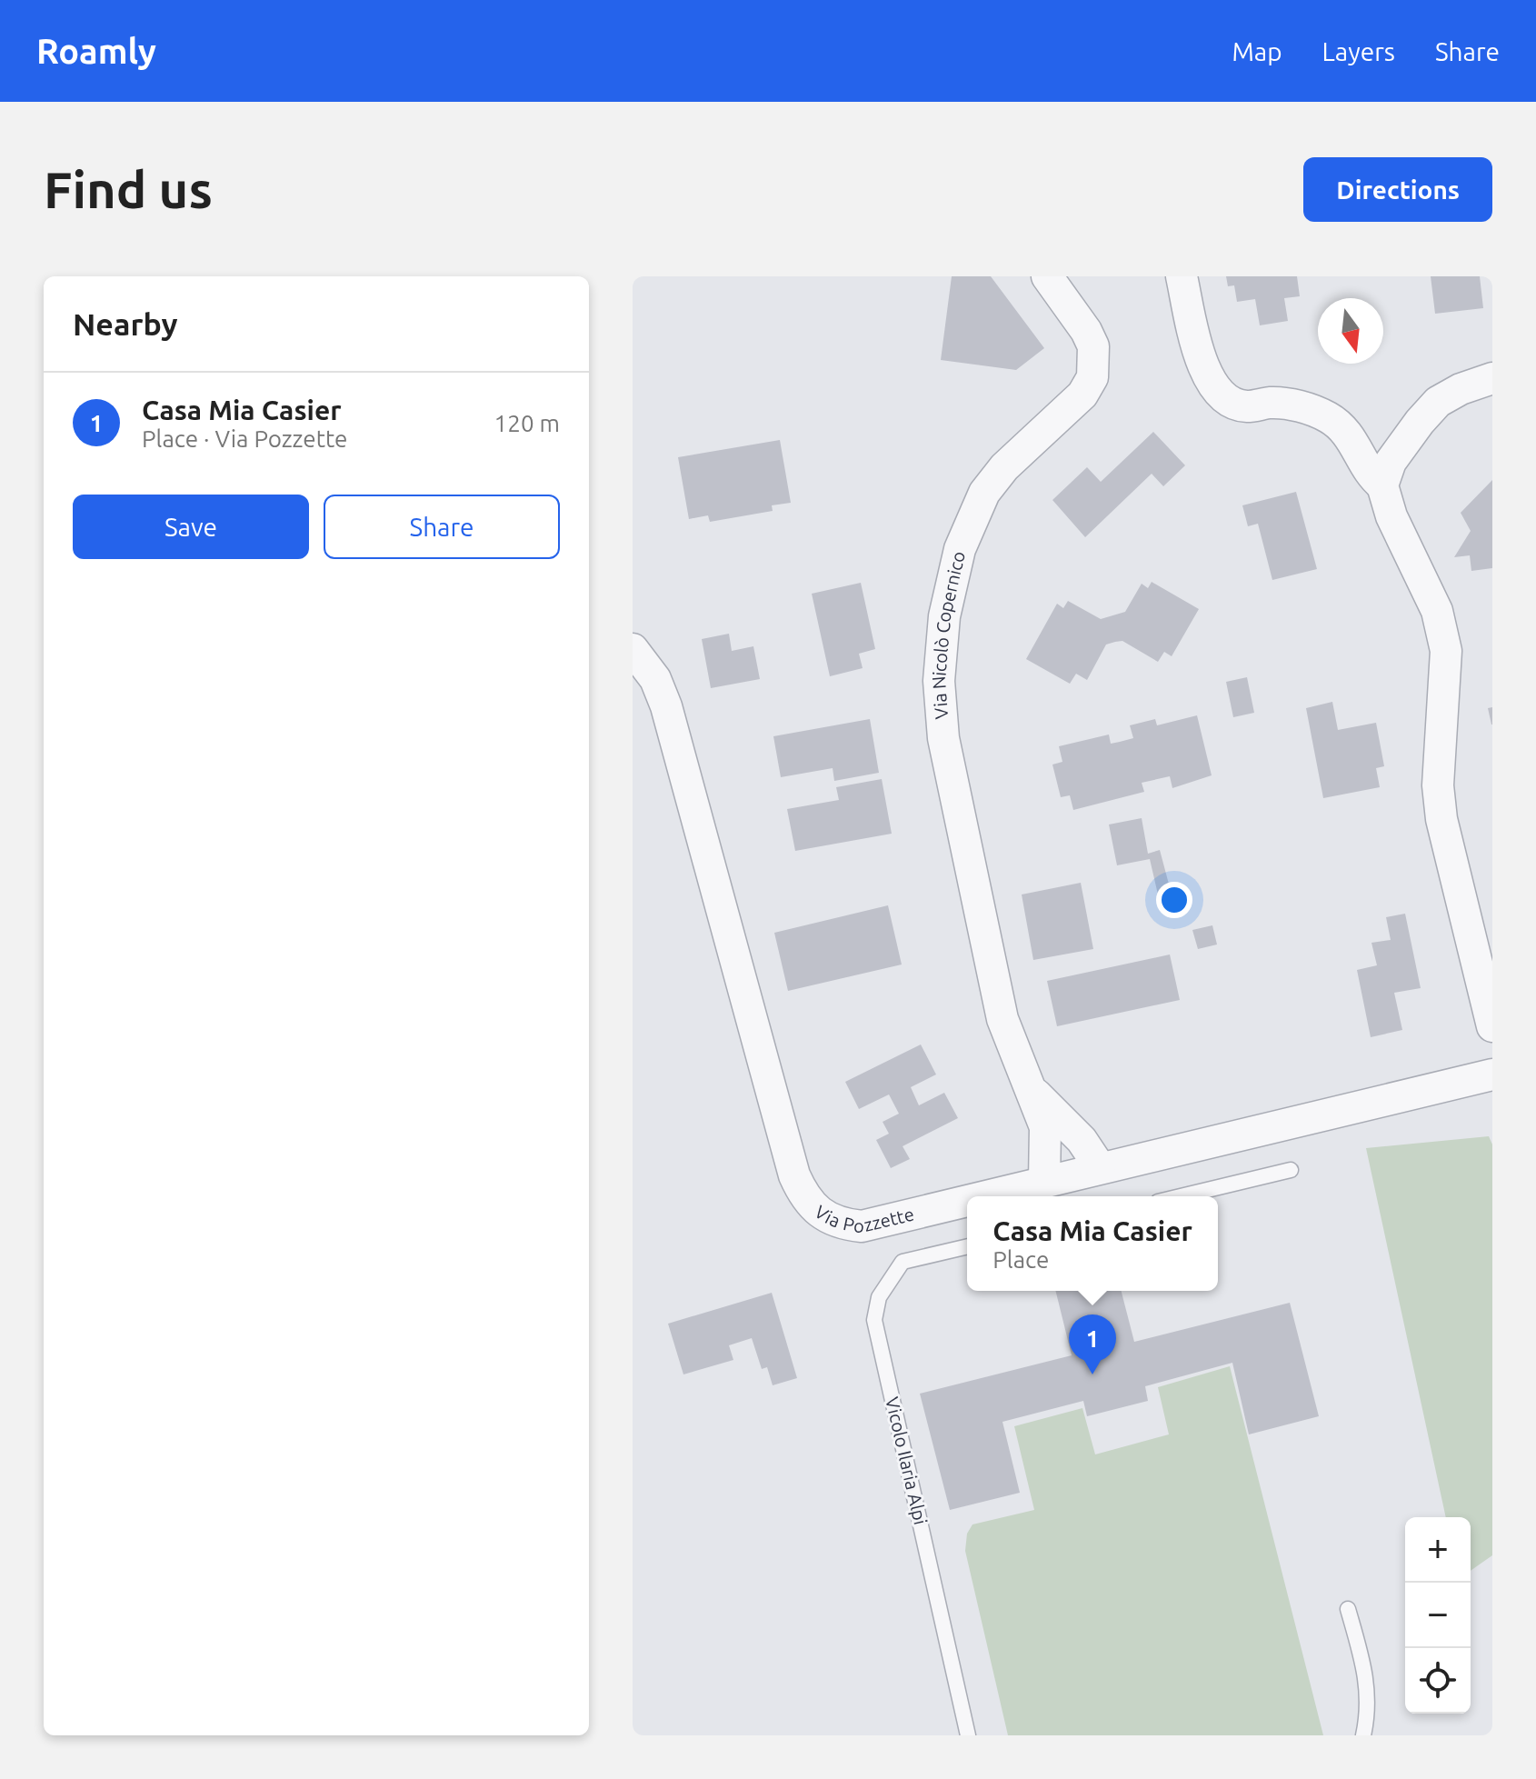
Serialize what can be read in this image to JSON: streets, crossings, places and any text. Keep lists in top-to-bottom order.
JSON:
{
  "streets": {
    "street": ["Via Nicolò Copernico", "Via Pozzette"],
    "lane": ["Vicolo Ilaria Alpi"]
  },
  "crossings": [
    ["Via Nicolò Copernico", "Via Pozzette"]
  ],
  "north": "bottom",
  "page": {
    "header": "Roamly",
    "nav": ["Map", "Layers", "Share"],
    "buttons": [
      "Directions",
      ["Save", "Share"]
    ],
    "title": "Find us",
    "heading": "Nearby",
    "list": [
      {
        "mark": "1",
        "name": "Casa Mia Casier",
        "note": "Place · Via Pozzette",
        "value": "120 m"
      }
    ],
    "popup": ["Casa Mia Casier", "Place"],
    "pins": "1",
    "map_buttons": ["+", "−"]
  }
}
